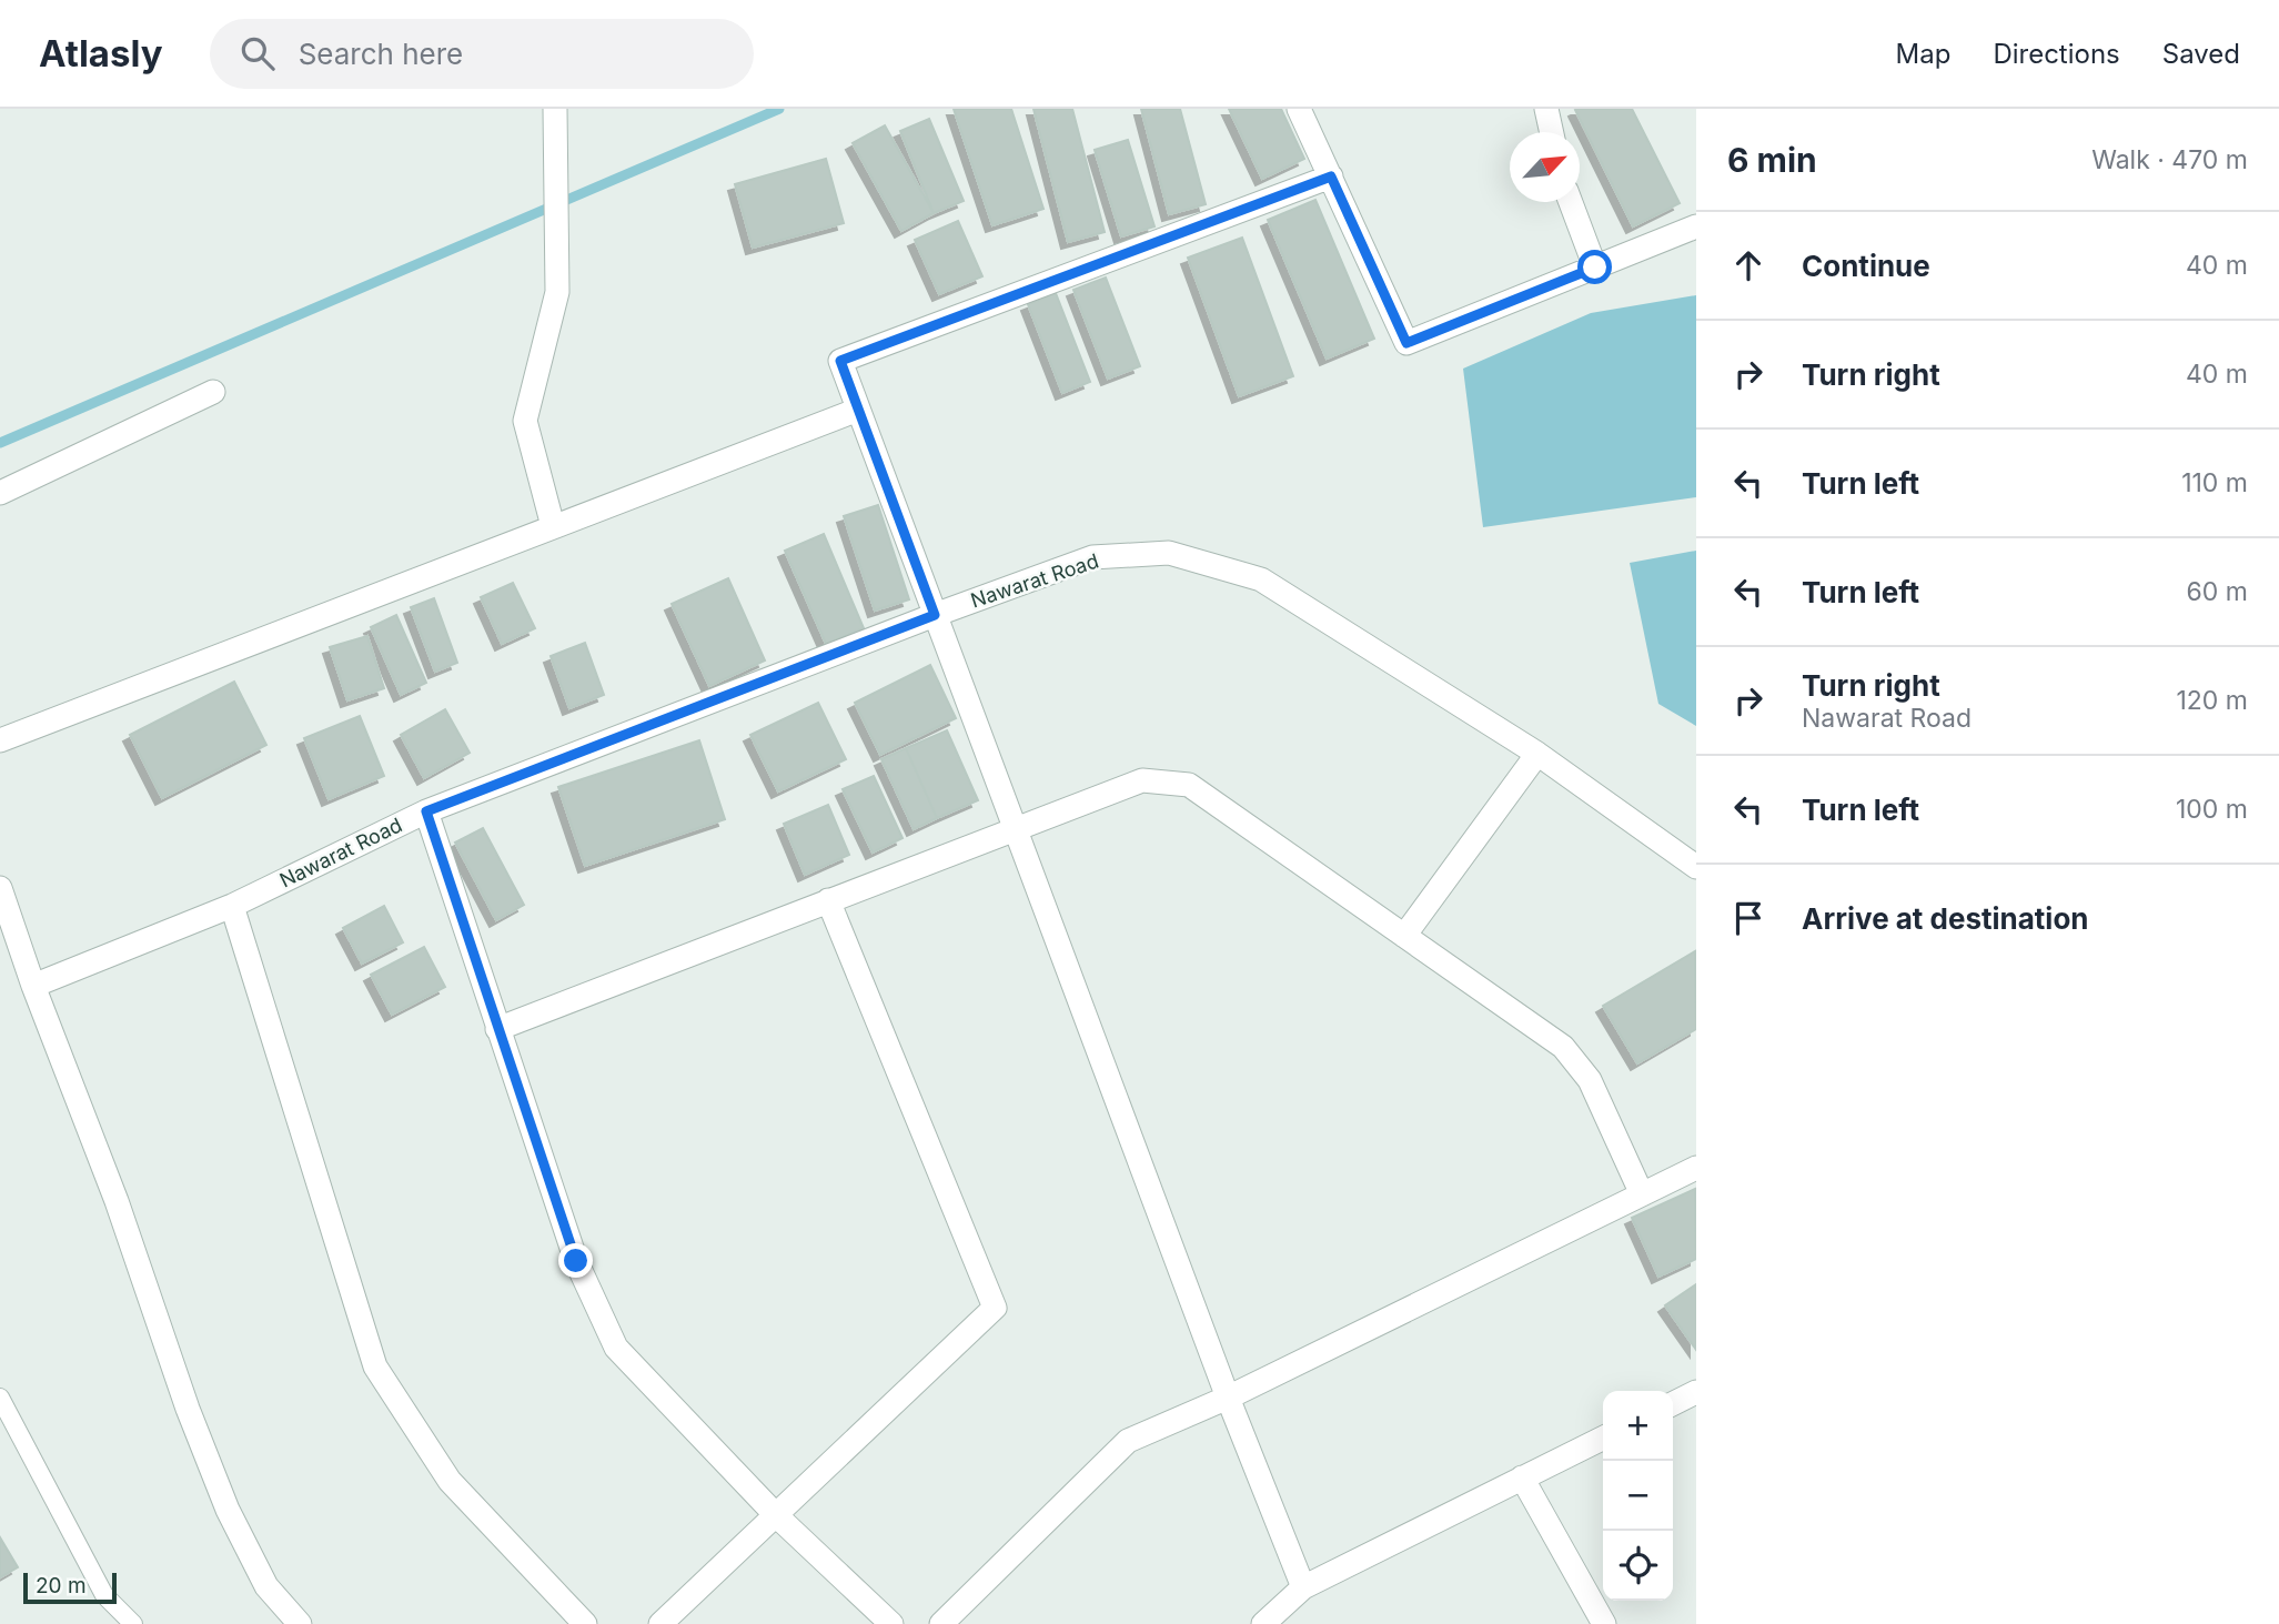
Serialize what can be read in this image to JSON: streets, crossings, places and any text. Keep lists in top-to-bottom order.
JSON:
{
  "streets": {
    "street": ["Nawarat Road"]
  },
  "scale_bar": "20 m",
  "north": "top right",
  "page": {
    "header": "Atlasly",
    "search": "Search here",
    "nav": ["Map", "Directions", "Saved"],
    "heading": ["6 min", "Walk · 470 m"],
    "list": [
      ["Continue", "40 m"],
      ["Turn right", "40 m"],
      ["Turn left", "110 m"],
      ["Turn left", "60 m"],
      ["Turn right", "Nawarat Road", "120 m"],
      ["Turn left", "100 m"],
      "Arrive at destination"
    ],
    "map_buttons": ["+", "−"],
    "scale": "20 m"
  }
}
